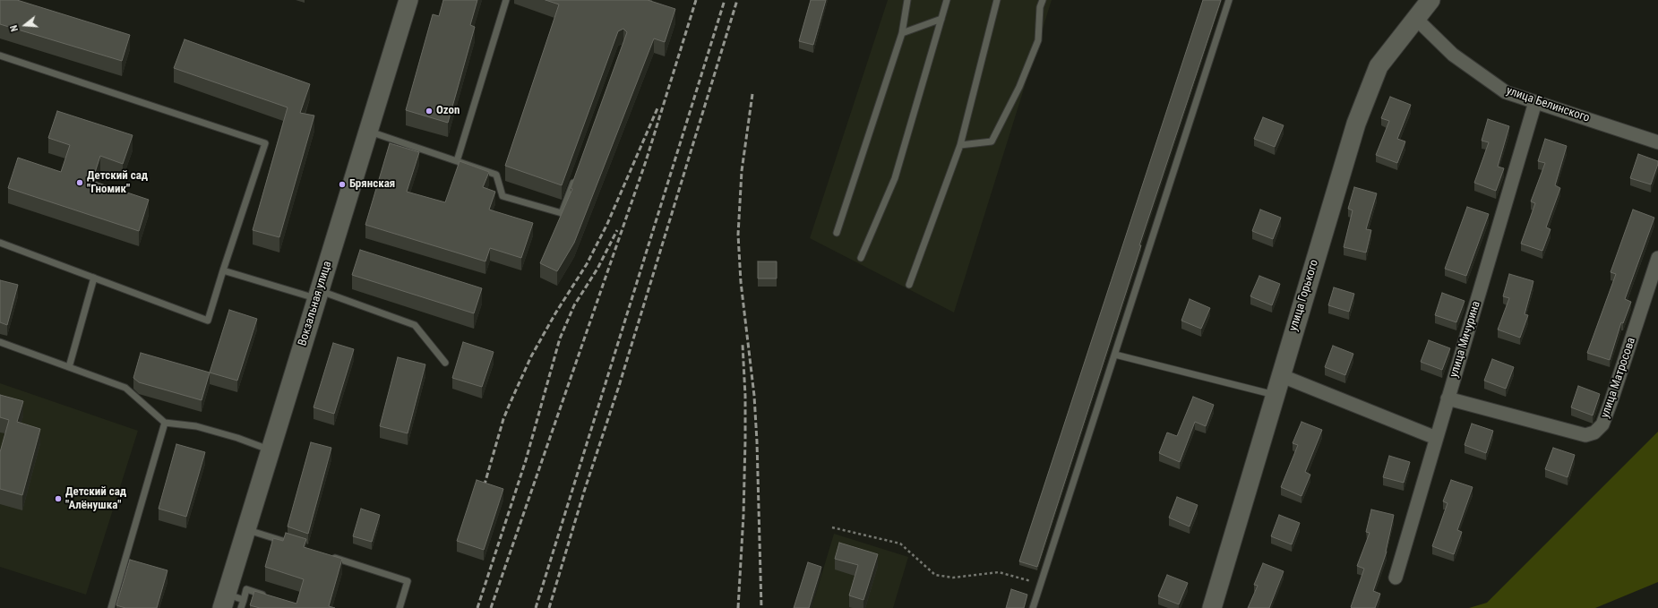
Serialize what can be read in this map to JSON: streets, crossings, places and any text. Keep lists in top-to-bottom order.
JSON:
{
  "streets": {
    "main road": ["улица Горького", "Вокзальная улица"],
    "street": ["улица Белинского", "улица Мичурина", "улица Матросова"]
  },
  "crossings": [
    ["улица Белинского", "улица Горького"],
    ["улица Белинского", "улица Мичурина"],
    ["улица Мичурина", "улица Матросова"]
  ],
  "places": [
    "Ozon",
    "Детский сад \"Гномик\"",
    "Брянская",
    "Детский сад \"Алёнушка\""
  ],
  "north": "left"
}
